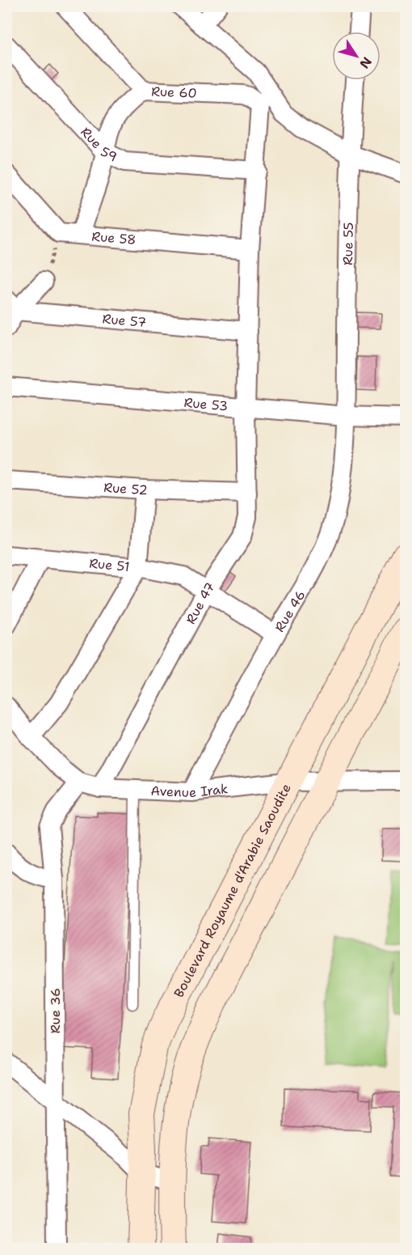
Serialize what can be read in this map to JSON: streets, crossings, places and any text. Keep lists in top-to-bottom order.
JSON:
{
  "streets": {
    "main road": ["Boulevard Royaume d'Arabie Saoudite"],
    "street": [
      "Rue 60",
      "Rue 59",
      "Rue 58",
      "Rue 55",
      "Rue 57",
      "Rue 53",
      "Rue 52",
      "Rue 51",
      "Rue 47",
      "Rue 46",
      "Avenue Irak",
      "Rue 36"
    ]
  },
  "crossings": [
    ["Rue 60", "Rue 47"],
    ["Rue 59", "Rue 47"],
    ["Rue 58", "Rue 47"],
    ["Rue 55", "Rue 53"],
    ["Rue 55", "Rue 46"],
    ["Rue 57", "Rue 47"],
    ["Rue 53", "Rue 47"],
    ["Rue 53", "Rue 46"],
    ["Rue 52", "Rue 47"],
    ["Rue 51", "Rue 47"],
    ["Rue 51", "Rue 46"],
    ["Rue 47", "Avenue Irak"],
    ["Rue 46", "Avenue Irak"],
    ["Avenue Irak", "Boulevard Royaume d'Arabie Saoudite"],
    ["Avenue Irak", "Rue 36"]
  ],
  "north": "bottom right"
}
